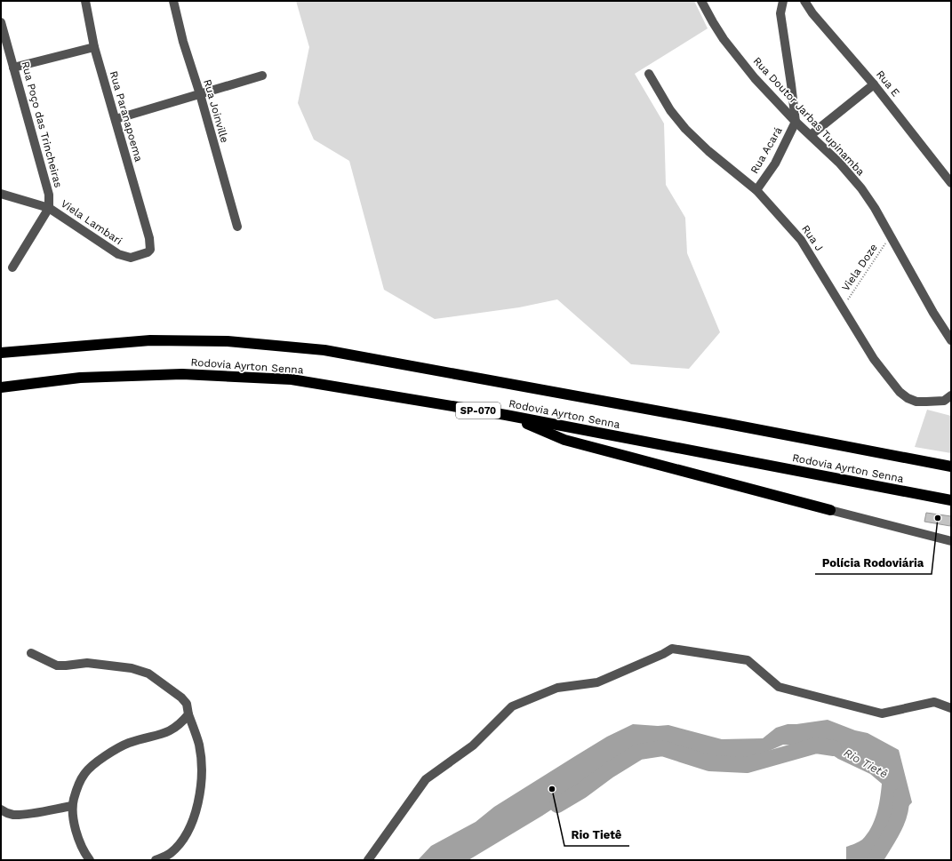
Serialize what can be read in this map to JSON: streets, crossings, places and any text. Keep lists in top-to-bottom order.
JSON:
{
  "streets": {
    "highway": ["Rodovia Ayrton Senna", "SP-070"],
    "street": [
      "Rua E",
      "Rua Joinville",
      "Rua Paranapoema",
      "Rua Doutor Jarbas Tupinamba",
      "Rua Poço das Trincheiras",
      "Rua Acará",
      "Viela Lambari",
      "Rua J"
    ],
    "path": ["Viela Doze"]
  },
  "crossings": [
    ["Rua Paranapoema", "Viela Lambari"],
    ["Rua Doutor Jarbas Tupinamba", "Rua Acará"],
    ["Rua Doutor Jarbas Tupinamba", "Viela Doze"],
    ["Rua Poço das Trincheiras", "Viela Lambari"],
    ["Rua Acará", "Rua J"],
    ["Rua J", "Viela Doze"]
  ],
  "water": ["Rio Tietê"],
  "places": ["Polícia Rodoviária", "Rio Tietê"]
}
